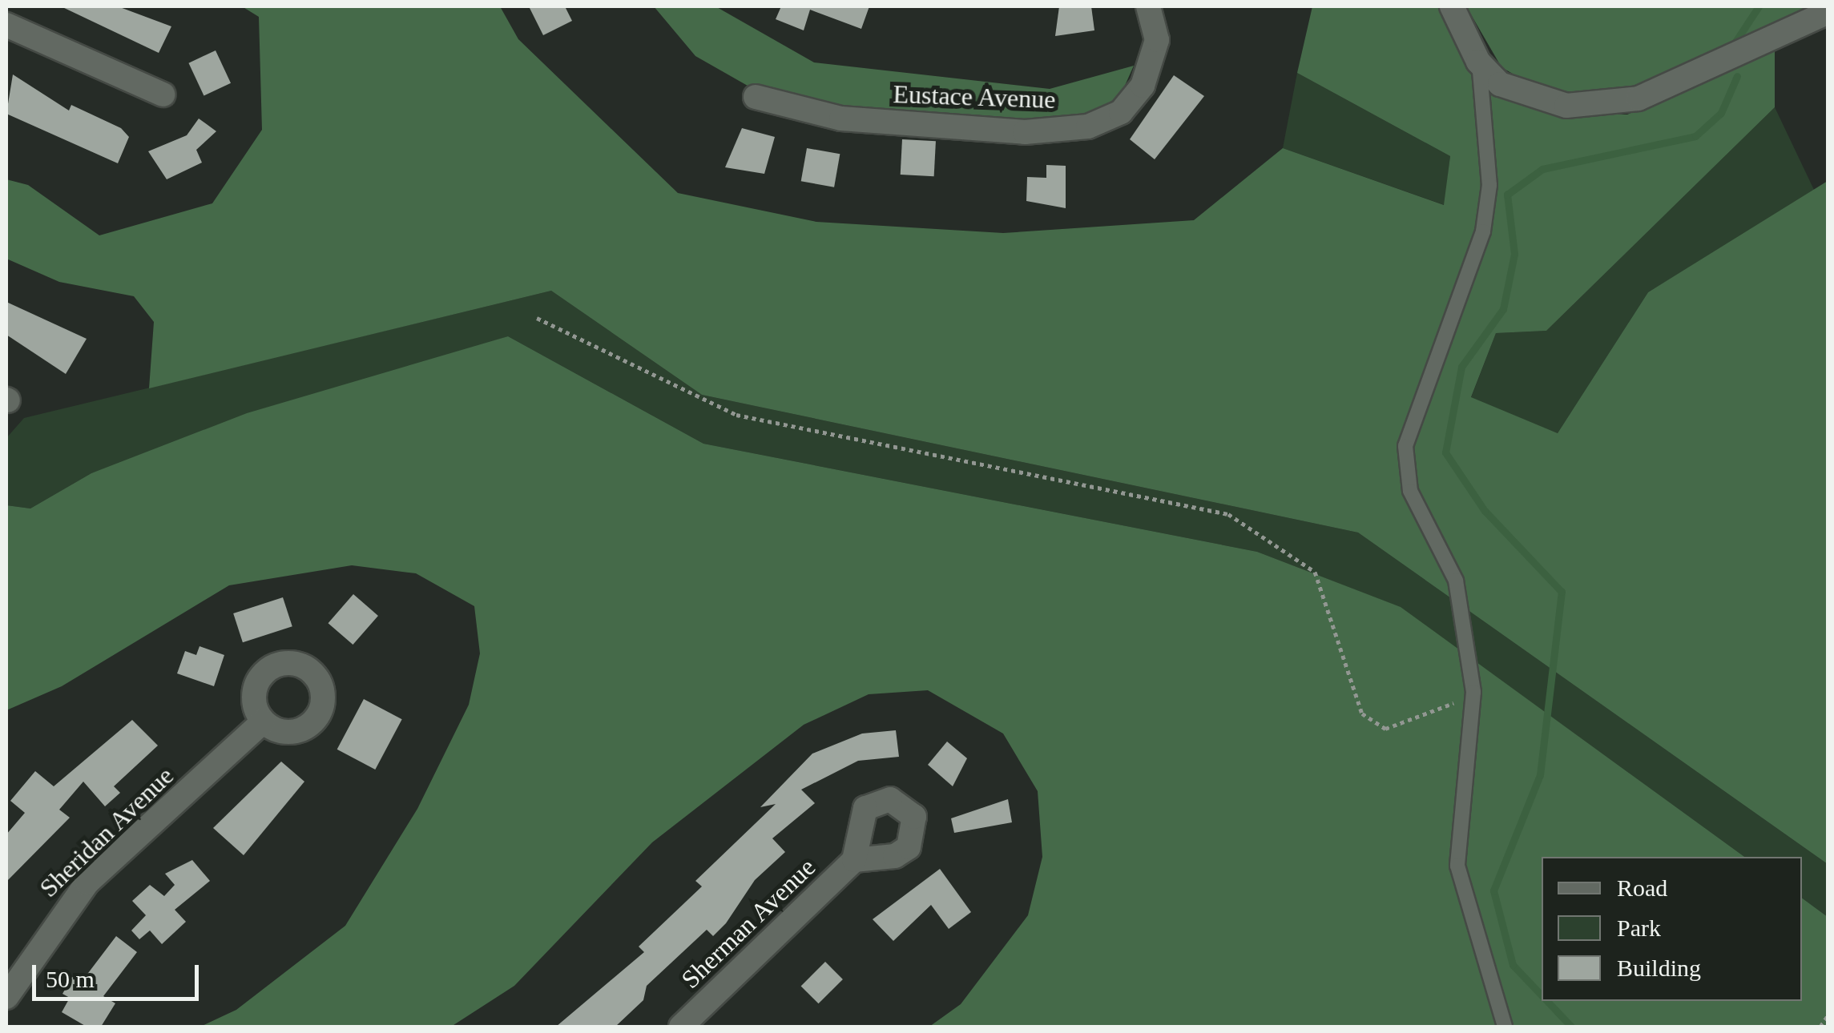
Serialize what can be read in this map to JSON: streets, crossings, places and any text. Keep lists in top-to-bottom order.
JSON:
{
  "streets": {
    "street": ["Eustace Avenue", "Sheridan Avenue", "Sherman Avenue"]
  },
  "legend": ["Road", "Park", "Building"],
  "scale_bar": "50 m"
}
